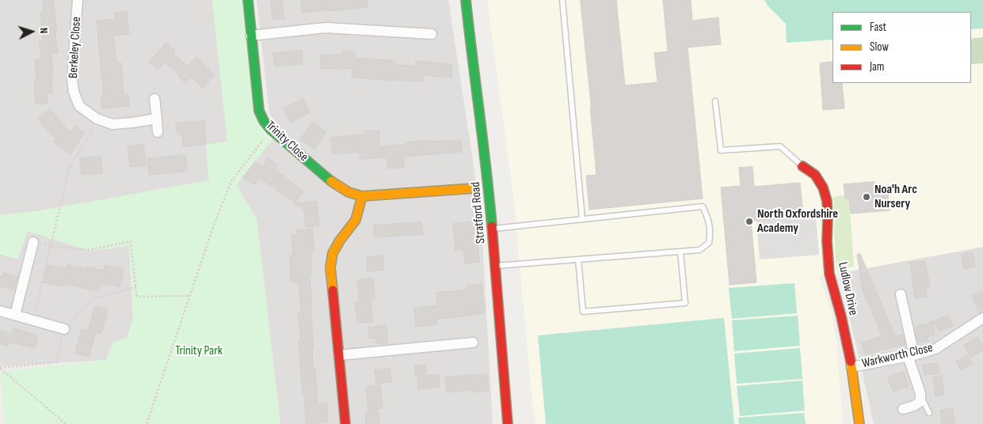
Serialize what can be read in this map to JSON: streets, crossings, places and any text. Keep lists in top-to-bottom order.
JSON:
{
  "streets": {
    "street": [
      "Berkeley Close",
      "Trinity Close",
      "Stratford Road",
      "Ludlow Drive",
      "Warkworth Close"
    ]
  },
  "crossings": [
    ["Ludlow Drive", "Warkworth Close"]
  ],
  "parks": ["Trinity Park"],
  "places": ["Noa'h Arc Nursery", "North Oxfordshire Academy"],
  "legend": ["Fast", "Slow", "Jam"],
  "north": "right"
}
